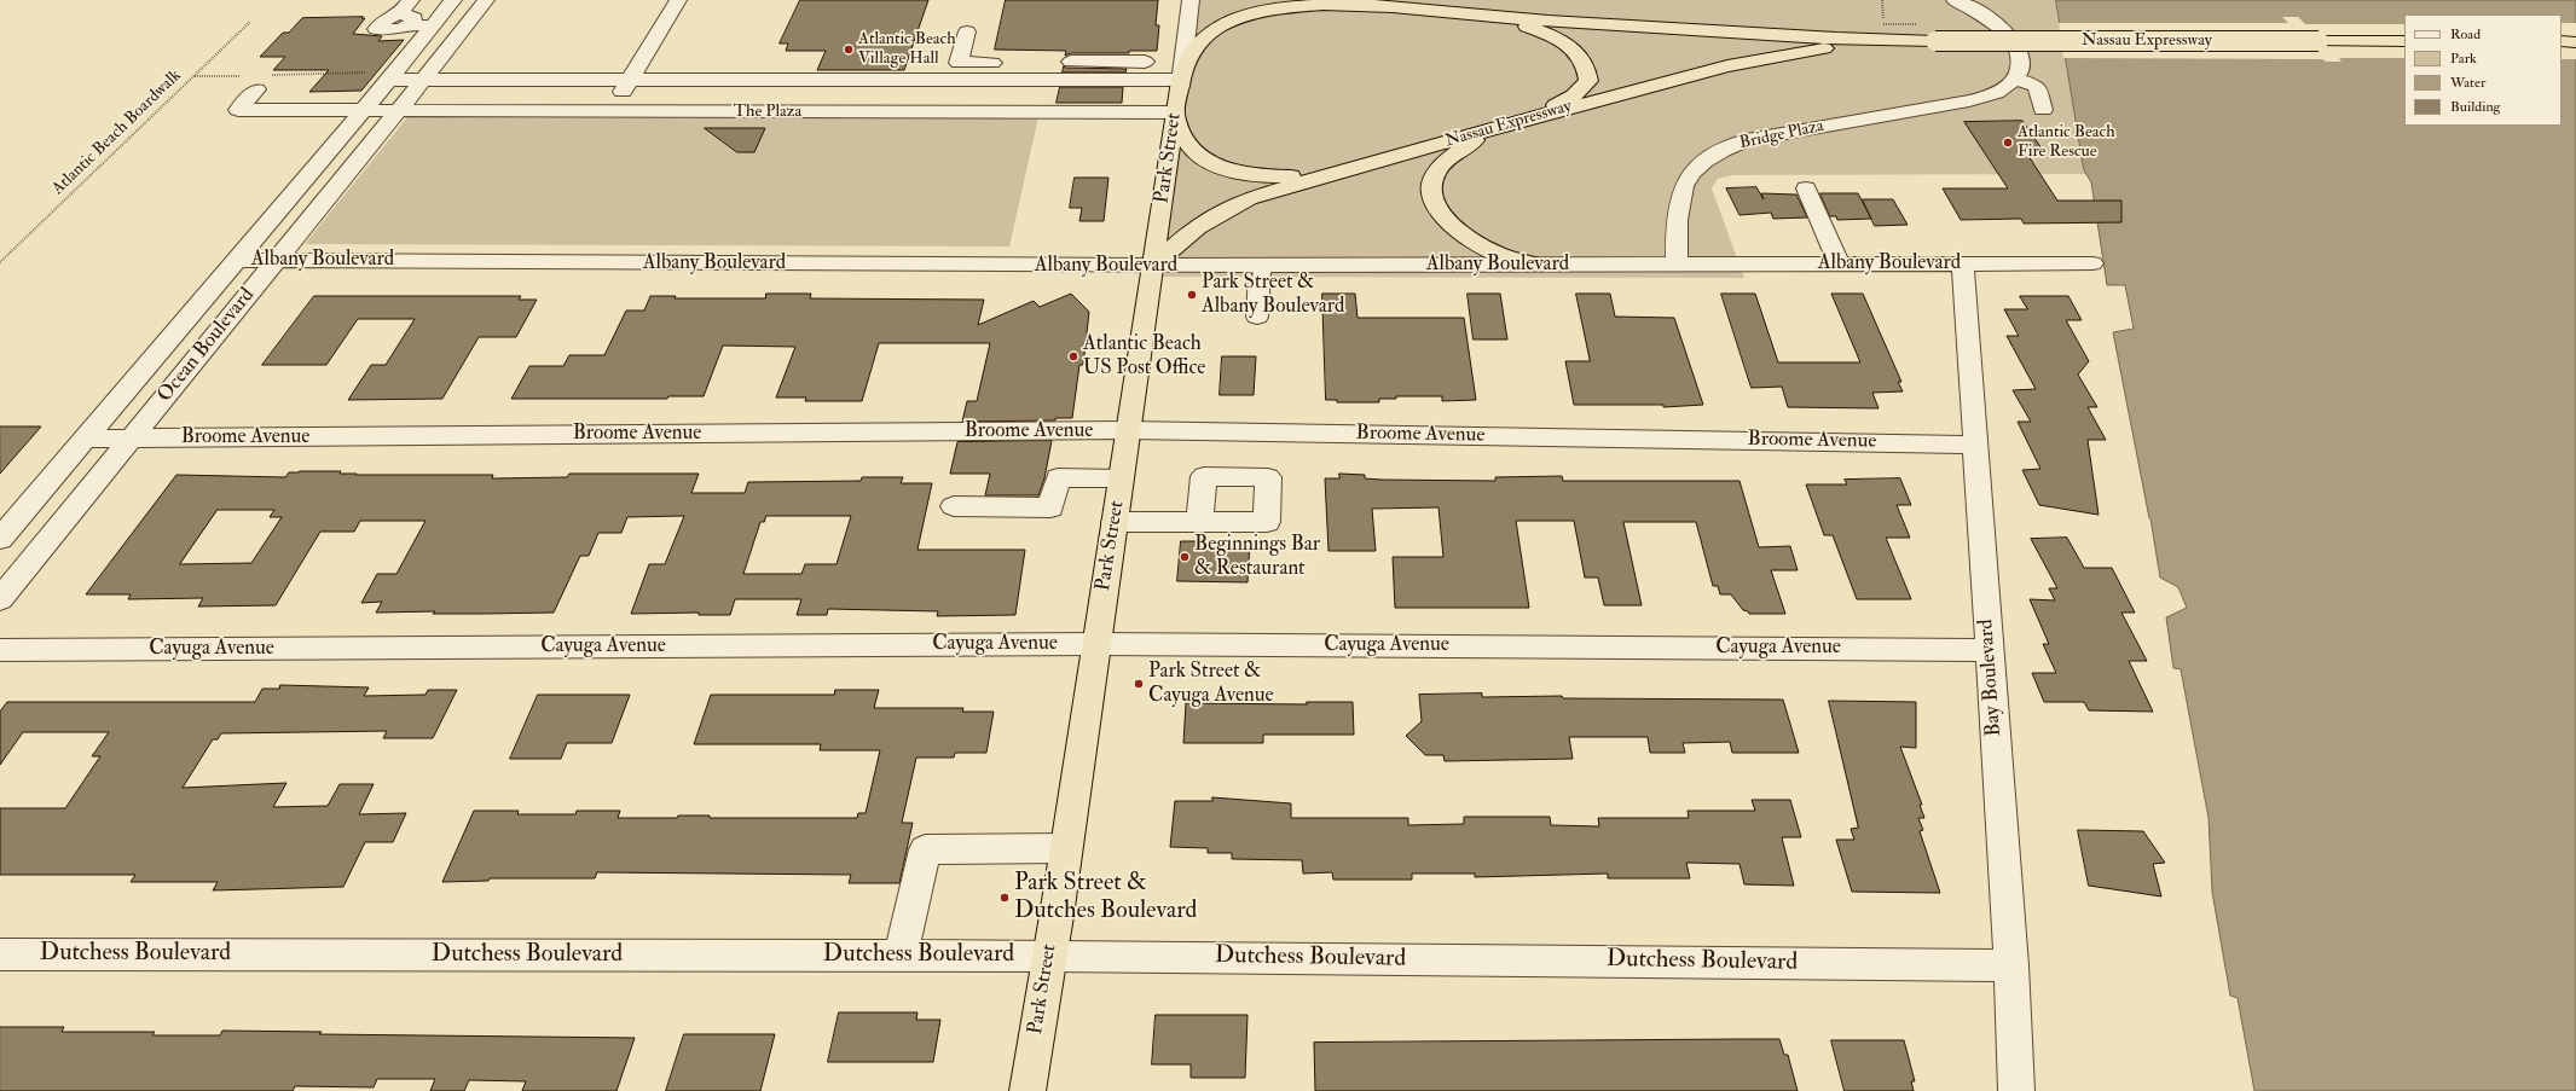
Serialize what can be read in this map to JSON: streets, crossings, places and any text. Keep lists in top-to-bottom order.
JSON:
{
  "streets": {
    "highway": ["Nassau Expressway", "Park Street"],
    "street": [
      "The Plaza",
      "Bridge Plaza",
      "Albany Boulevard",
      "Ocean Boulevard",
      "Broome Avenue",
      "Cayuga Avenue",
      "Bay Boulevard",
      "Dutchess Boulevard"
    ],
    "path": ["Atlantic Beach Boardwalk"]
  },
  "crossings": [
    ["Nassau Expressway", "The Plaza"],
    ["Nassau Expressway", "Park Street"],
    ["Nassau Expressway", "Albany Boulevard"],
    ["The Plaza", "Park Street"],
    ["The Plaza", "Ocean Boulevard"],
    ["Bridge Plaza", "Albany Boulevard"],
    ["Park Street", "Albany Boulevard"],
    ["Park Street", "Broome Avenue"],
    ["Park Street", "Cayuga Avenue"],
    ["Park Street", "Dutchess Boulevard"],
    ["Albany Boulevard", "Ocean Boulevard"],
    ["Albany Boulevard", "Bay Boulevard"],
    ["Ocean Boulevard", "Broome Avenue"],
    ["Broome Avenue", "Bay Boulevard"],
    ["Cayuga Avenue", "Bay Boulevard"],
    ["Bay Boulevard", "Dutchess Boulevard"]
  ],
  "places": [
    "Atlantic Beach Village Hall",
    "Atlantic Beach Fire Rescue",
    "Park Street & Albany Boulevard",
    "Atlantic Beach US Post Office",
    "Beginnings Bar & Restaurant",
    "Park Street & Cayuga Avenue",
    "Park Street & Dutches Boulevard"
  ],
  "legend": [
    "Road",
    "Park",
    "Water",
    "Building"
  ]
}
